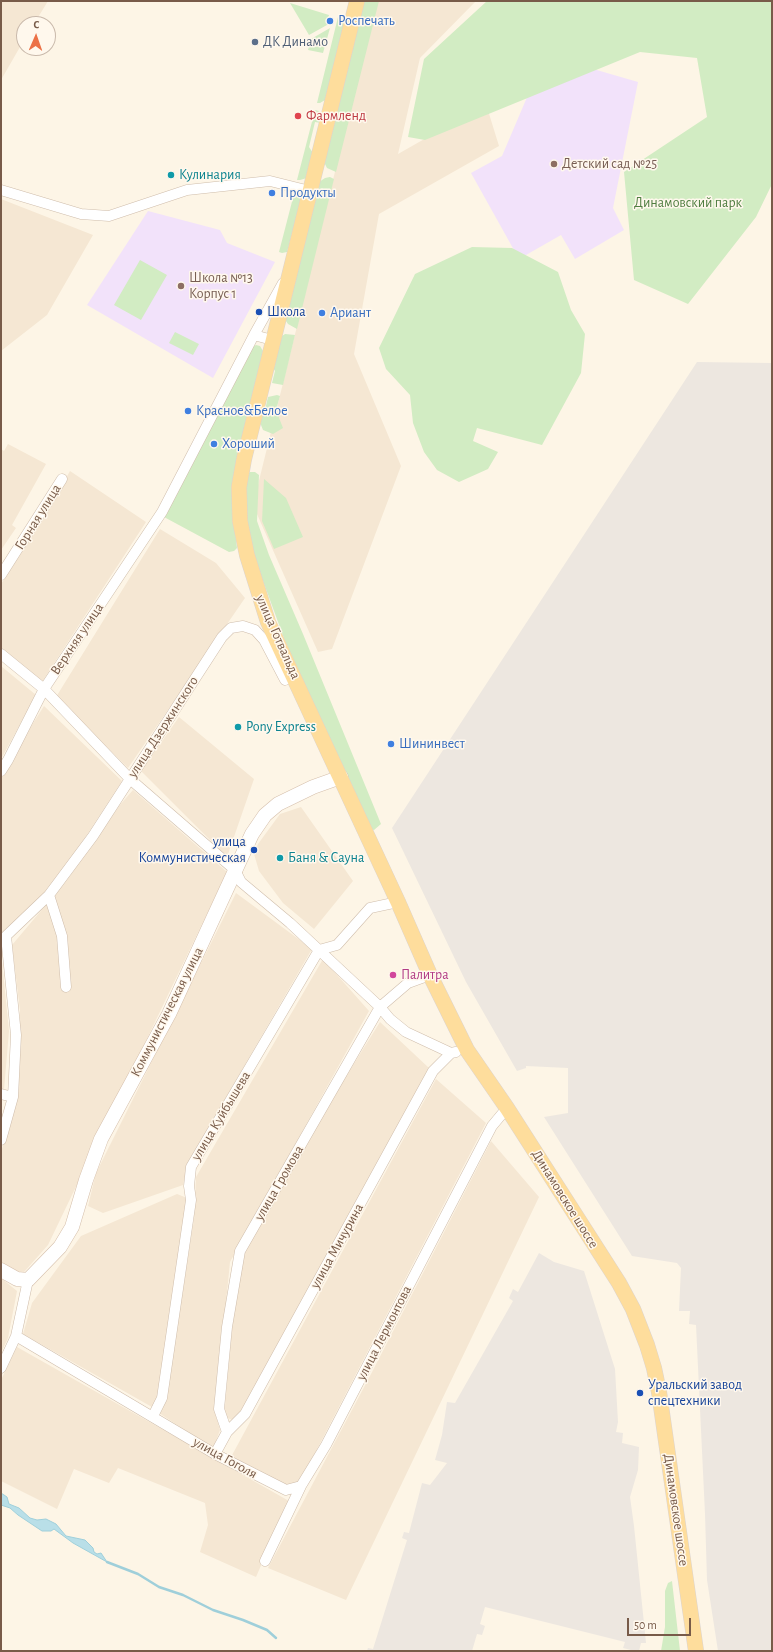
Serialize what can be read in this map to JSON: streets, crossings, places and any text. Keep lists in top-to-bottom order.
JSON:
{
  "streets": {
    "main road": ["улица Готвальда", "Динамовское шоссе"],
    "street": [
      "Горная улица",
      "Верхняя улица",
      "улица Дзержинского",
      "Коммунистическая улица",
      "улица Куйбышева",
      "улица Громова",
      "улица Мичурина",
      "улица Лермонтова",
      "улица Гоголя"
    ]
  },
  "crossings": [
    ["улица Готвальда", "Верхняя улица"],
    ["улица Готвальда", "Коммунистическая улица"],
    ["улица Готвальда", "Динамовское шоссе"],
    ["Коммунистическая улица", "Динамовское шоссе"],
    ["улица Куйбышева", "улица Гоголя"],
    ["улица Громова", "Динамовское шоссе"],
    ["улица Громова", "улица Мичурина"],
    ["Динамовское шоссе", "улица Лермонтова"],
    ["улица Мичурина", "улица Гоголя"],
    ["улица Лермонтова", "улица Гоголя"]
  ],
  "parks": ["Динамовский парк"],
  "places": [
    "Роспечать",
    "ДК Динамо",
    "Фармленд",
    "Детский сад №25",
    "Кулинария",
    "Продукты",
    "Школа №13 Корпус 1",
    "Школа",
    "Ариант",
    "Красное&Белое",
    "Хороший",
    "Pony Express",
    "Шининвест",
    "улица Коммунистическая",
    "Баня & Сауна",
    "Палитра",
    "Уральский завод спецтехники"
  ],
  "scale_bar": "50 m",
  "north": "top"
}
